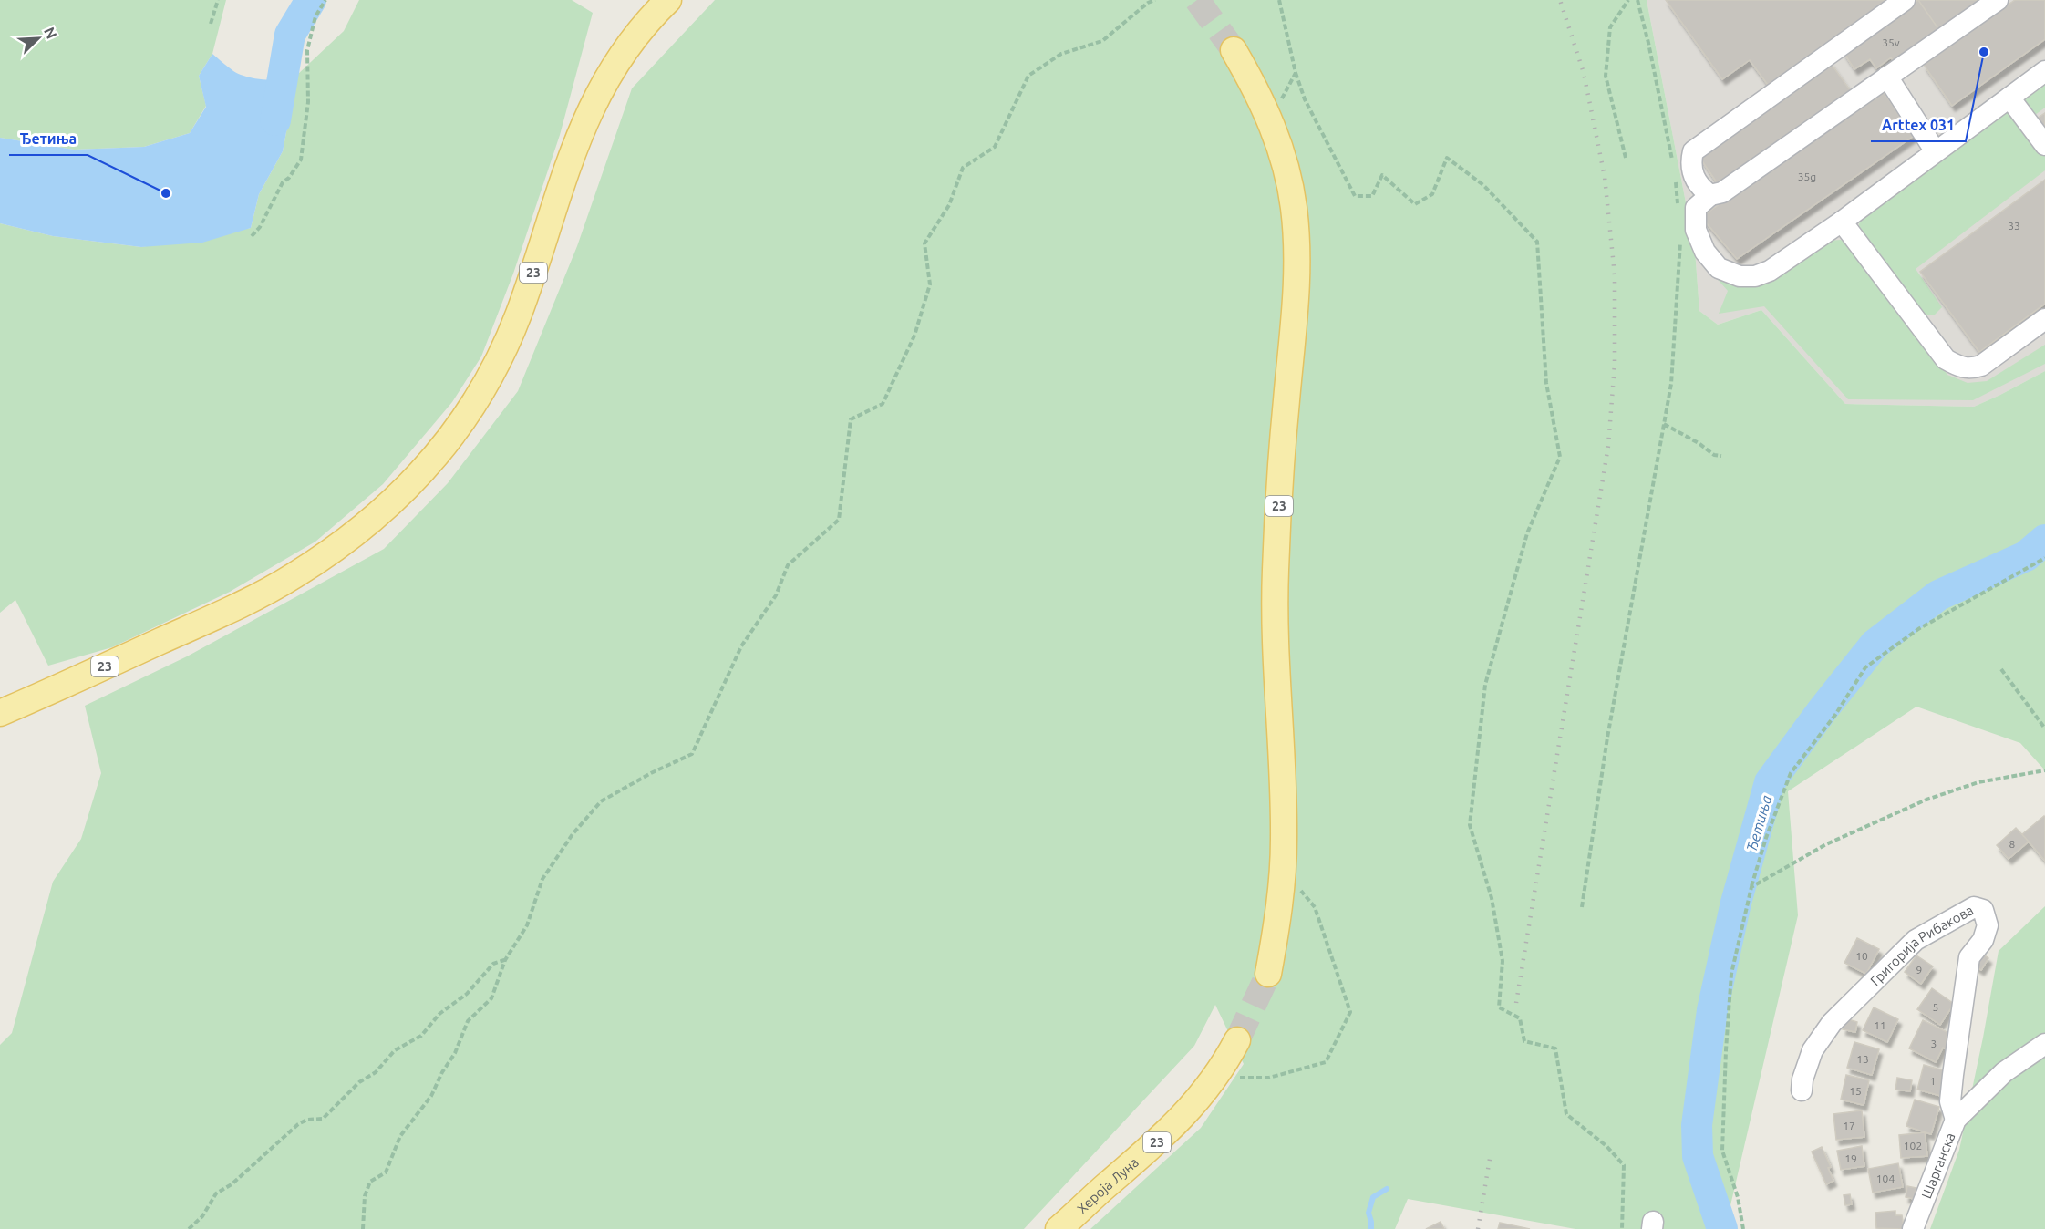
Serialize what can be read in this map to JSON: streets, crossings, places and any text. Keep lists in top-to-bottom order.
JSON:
{
  "streets": {
    "main road": ["23", "Хероја Луна"],
    "street": ["Григорија Рибакова", "Шарганска"]
  },
  "crossings": [
    ["Григорија Рибакова", "Шарганска"]
  ],
  "water": ["Ђетиња"],
  "places": ["Arttex 031", "Ђетиња"],
  "house_numbers": [
    "35v",
    "35g",
    "33",
    "8",
    "10",
    "9",
    "5",
    "11",
    "3",
    "13",
    "1",
    "15",
    "17",
    "102",
    "19",
    "104"
  ],
  "north": "top right"
}
